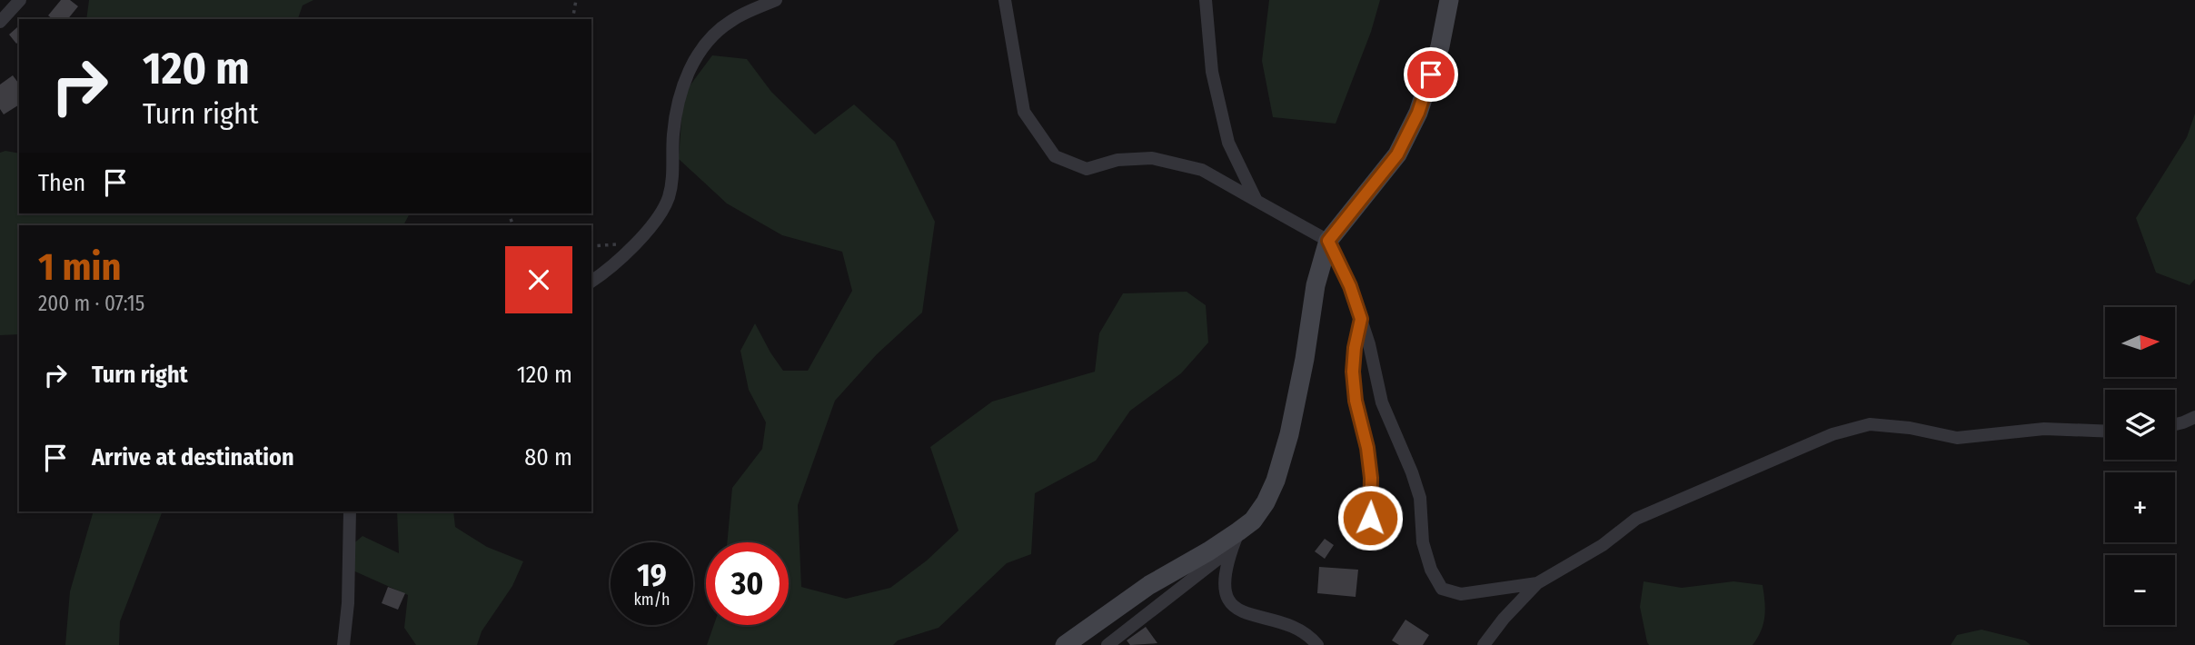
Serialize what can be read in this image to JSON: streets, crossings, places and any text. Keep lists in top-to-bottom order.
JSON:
{
  "north": "right",
  "page": {
    "turn": ["120 m", "Turn right"],
    "then": "Then",
    "heading": ["1 min", "200 m · 07:15"],
    "map_buttons": ["+", "−"],
    "list": [
      {
        "name": "Turn right",
        "value": "120 m"
      },
      {
        "name": "Arrive at destination",
        "value": "80 m"
      }
    ],
    "speed": "19 km/h",
    "limit": "30"
  }
}
